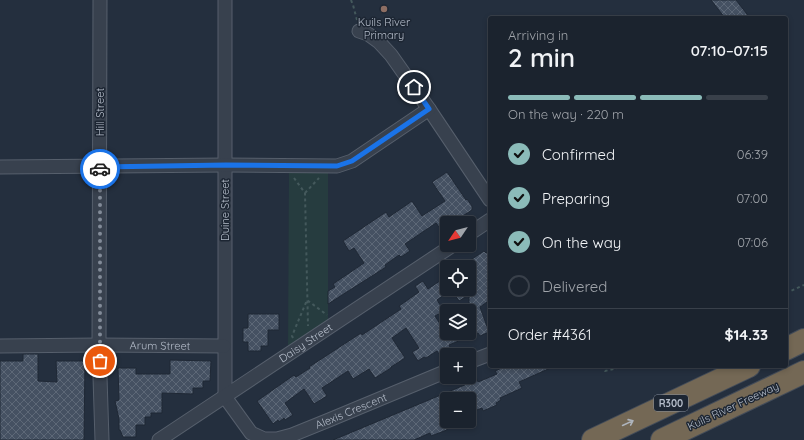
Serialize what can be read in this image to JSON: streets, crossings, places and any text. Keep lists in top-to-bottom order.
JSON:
{
  "streets": {
    "highway": ["R300", "Kuils River Freeway"],
    "street": [
      "Hill Street",
      "Duine Street",
      "Daisy Street",
      "Arum Street",
      "Alexis Crescent"
    ]
  },
  "crossings": [
    ["Hill Street", "Arum Street"],
    ["Duine Street", "Daisy Street"],
    ["Duine Street", "Arum Street"],
    ["Duine Street", "Alexis Crescent"],
    ["Daisy Street", "Alexis Crescent"]
  ],
  "places": ["Kuils River Primary"],
  "north": "bottom left",
  "page": {
    "heading": ["2 min", "Arriving in", "07:10–07:15"],
    "panel": ["Order #4361", "$14.33"],
    "bar": "On the way · 220 m",
    "list": [
      ["Confirmed", "06:39"],
      ["Preparing", "07:00"],
      ["On the way", "07:06"],
      "Delivered"
    ],
    "map_buttons": ["+", "−"]
  }
}
